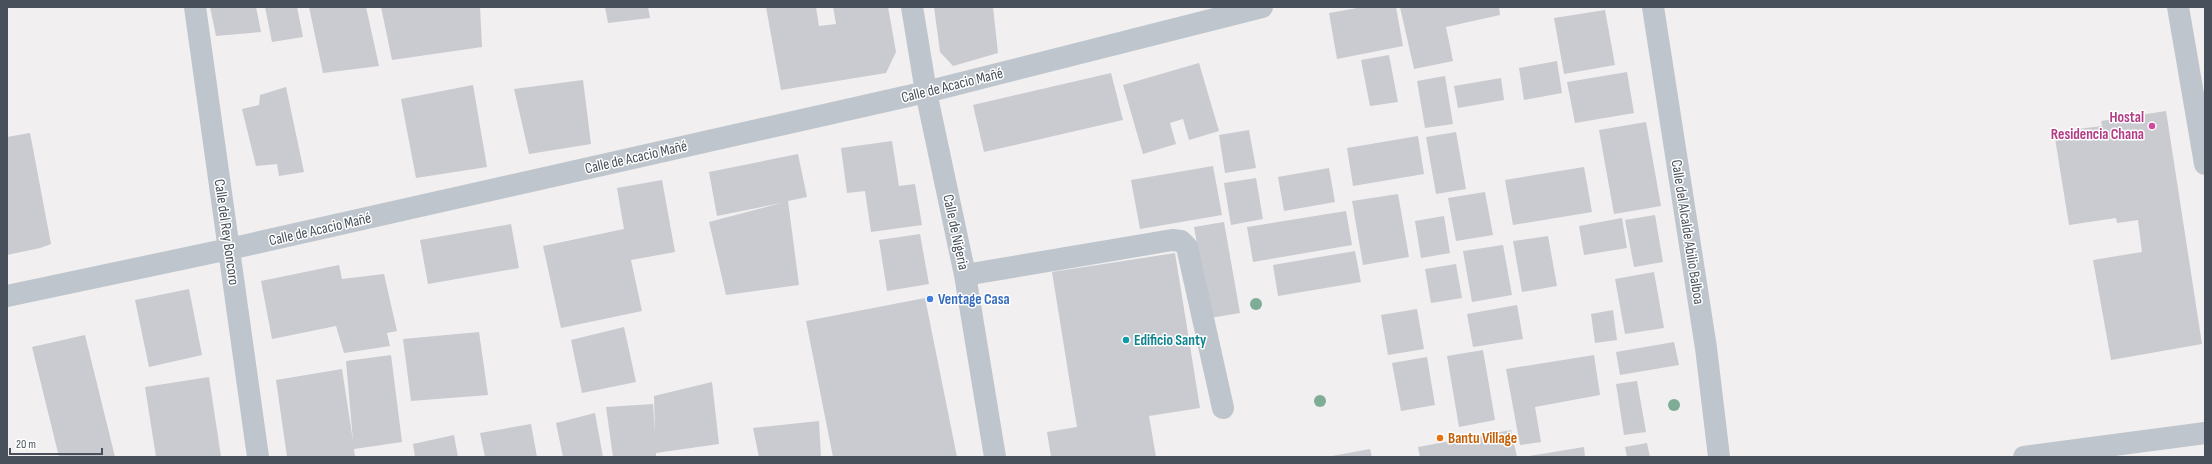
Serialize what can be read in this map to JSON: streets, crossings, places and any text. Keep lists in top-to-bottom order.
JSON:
{
  "streets": {
    "street": [
      "Calle de Acacio Mañé",
      "Calle del Rey Boncoro",
      "Calle de Nigeria",
      "Calle del Alcalde Abilio Balboa"
    ]
  },
  "crossings": [
    ["Calle de Acacio Mañé", "Calle del Rey Boncoro"],
    ["Calle de Acacio Mañé", "Calle de Nigeria"]
  ],
  "places": [
    "Hostal Residencia Chana",
    "Ventage Casa",
    "Edificio Santy",
    "Bantu Village"
  ],
  "scale_bar": "20 m"
}
